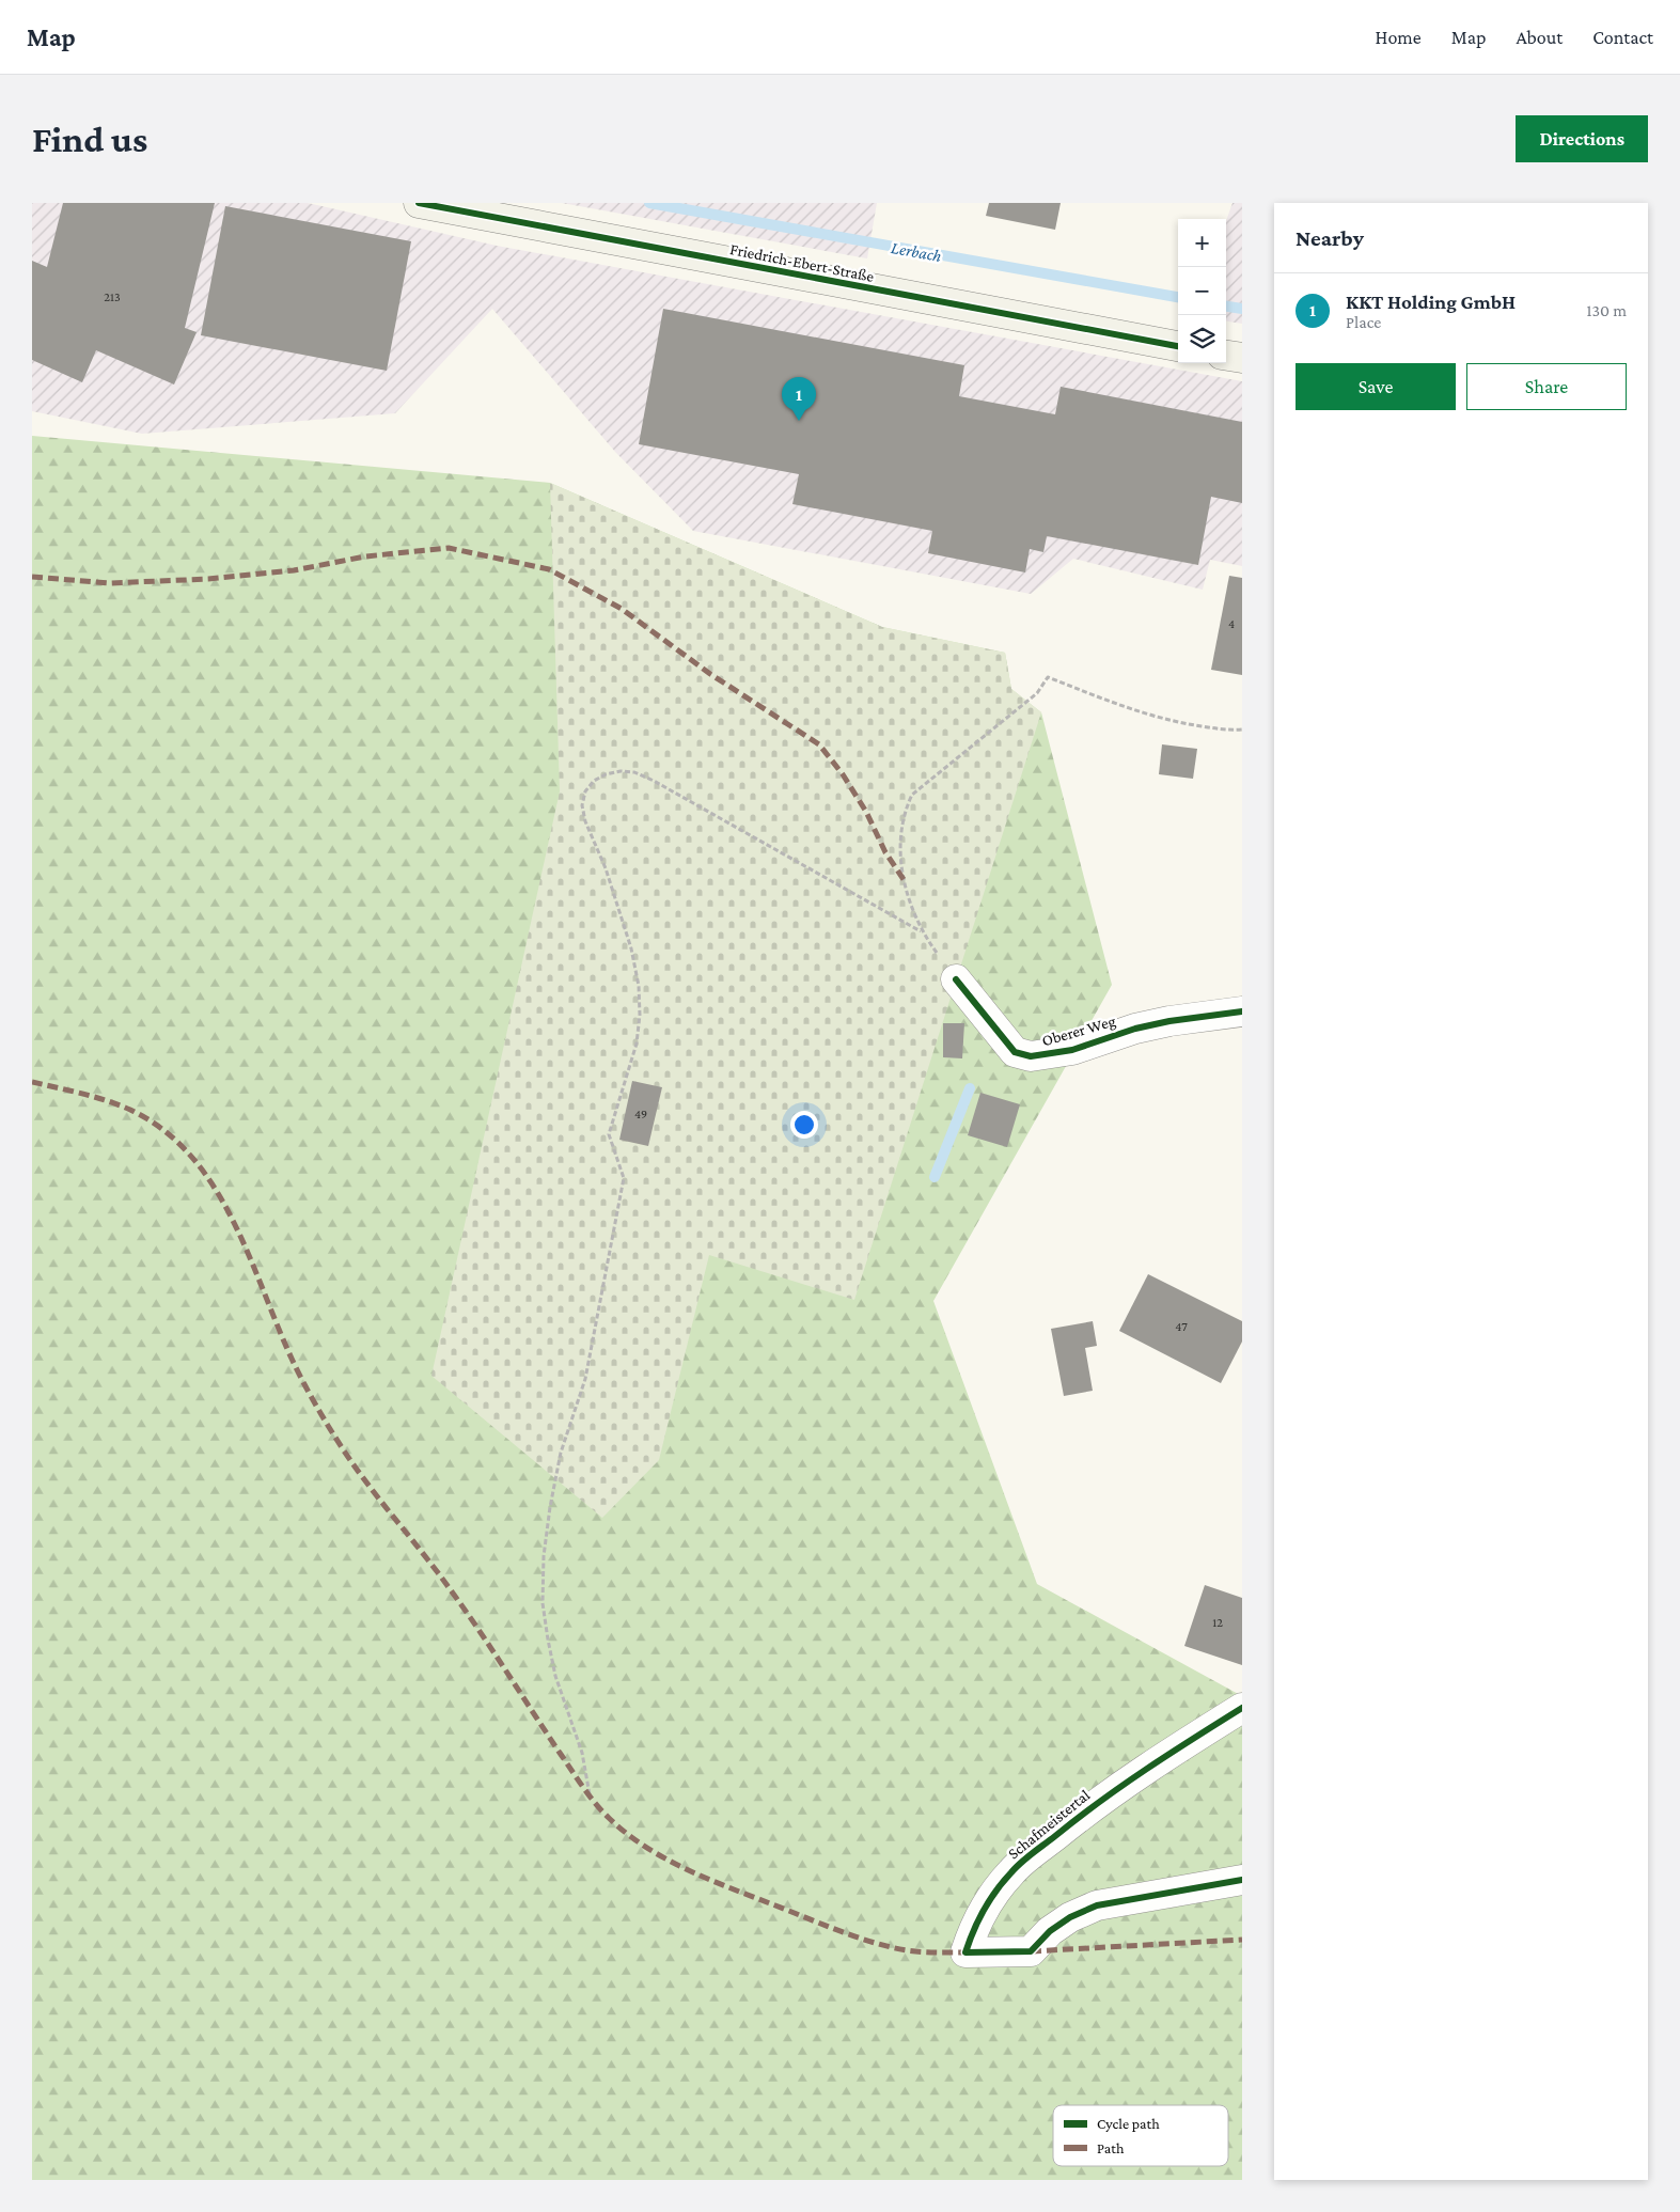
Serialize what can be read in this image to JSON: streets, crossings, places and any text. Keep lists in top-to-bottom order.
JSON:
{
  "streets": {
    "street": ["Friedrich-Ebert-Straße", "Oberer Weg", "Schafmeistertal"]
  },
  "water": ["Lerbach"],
  "house_numbers": [
    "213",
    "4",
    "49",
    "47",
    "12"
  ],
  "legend": ["Cycle path", "Path"],
  "page": {
    "header": "Map",
    "nav": [
      "Home",
      "Map",
      "About",
      "Contact"
    ],
    "buttons": [
      "Directions",
      ["Save", "Share"]
    ],
    "title": "Find us",
    "heading": "Nearby",
    "map_buttons": ["+", "−"],
    "list": [
      {
        "mark": "1",
        "name": "KKT Holding GmbH",
        "note": "Place",
        "value": "130 m"
      }
    ],
    "pins": "1"
  }
}
